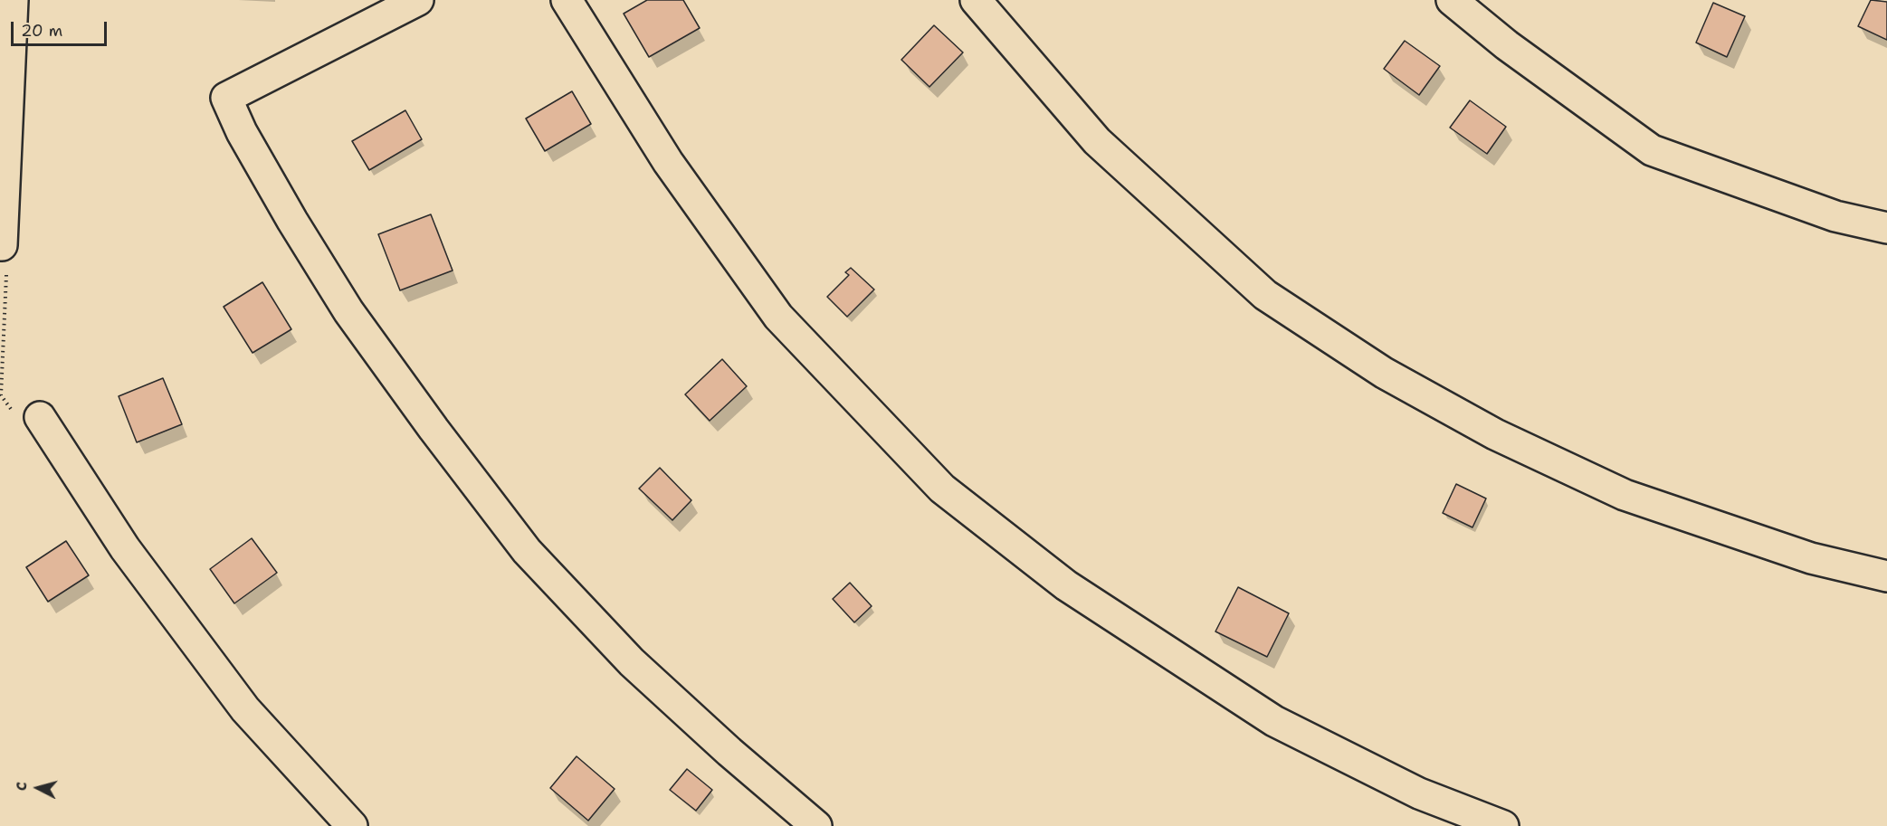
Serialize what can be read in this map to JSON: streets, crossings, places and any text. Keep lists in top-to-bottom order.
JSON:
{
  "scale_bar": "20 m",
  "north": "left"
}
